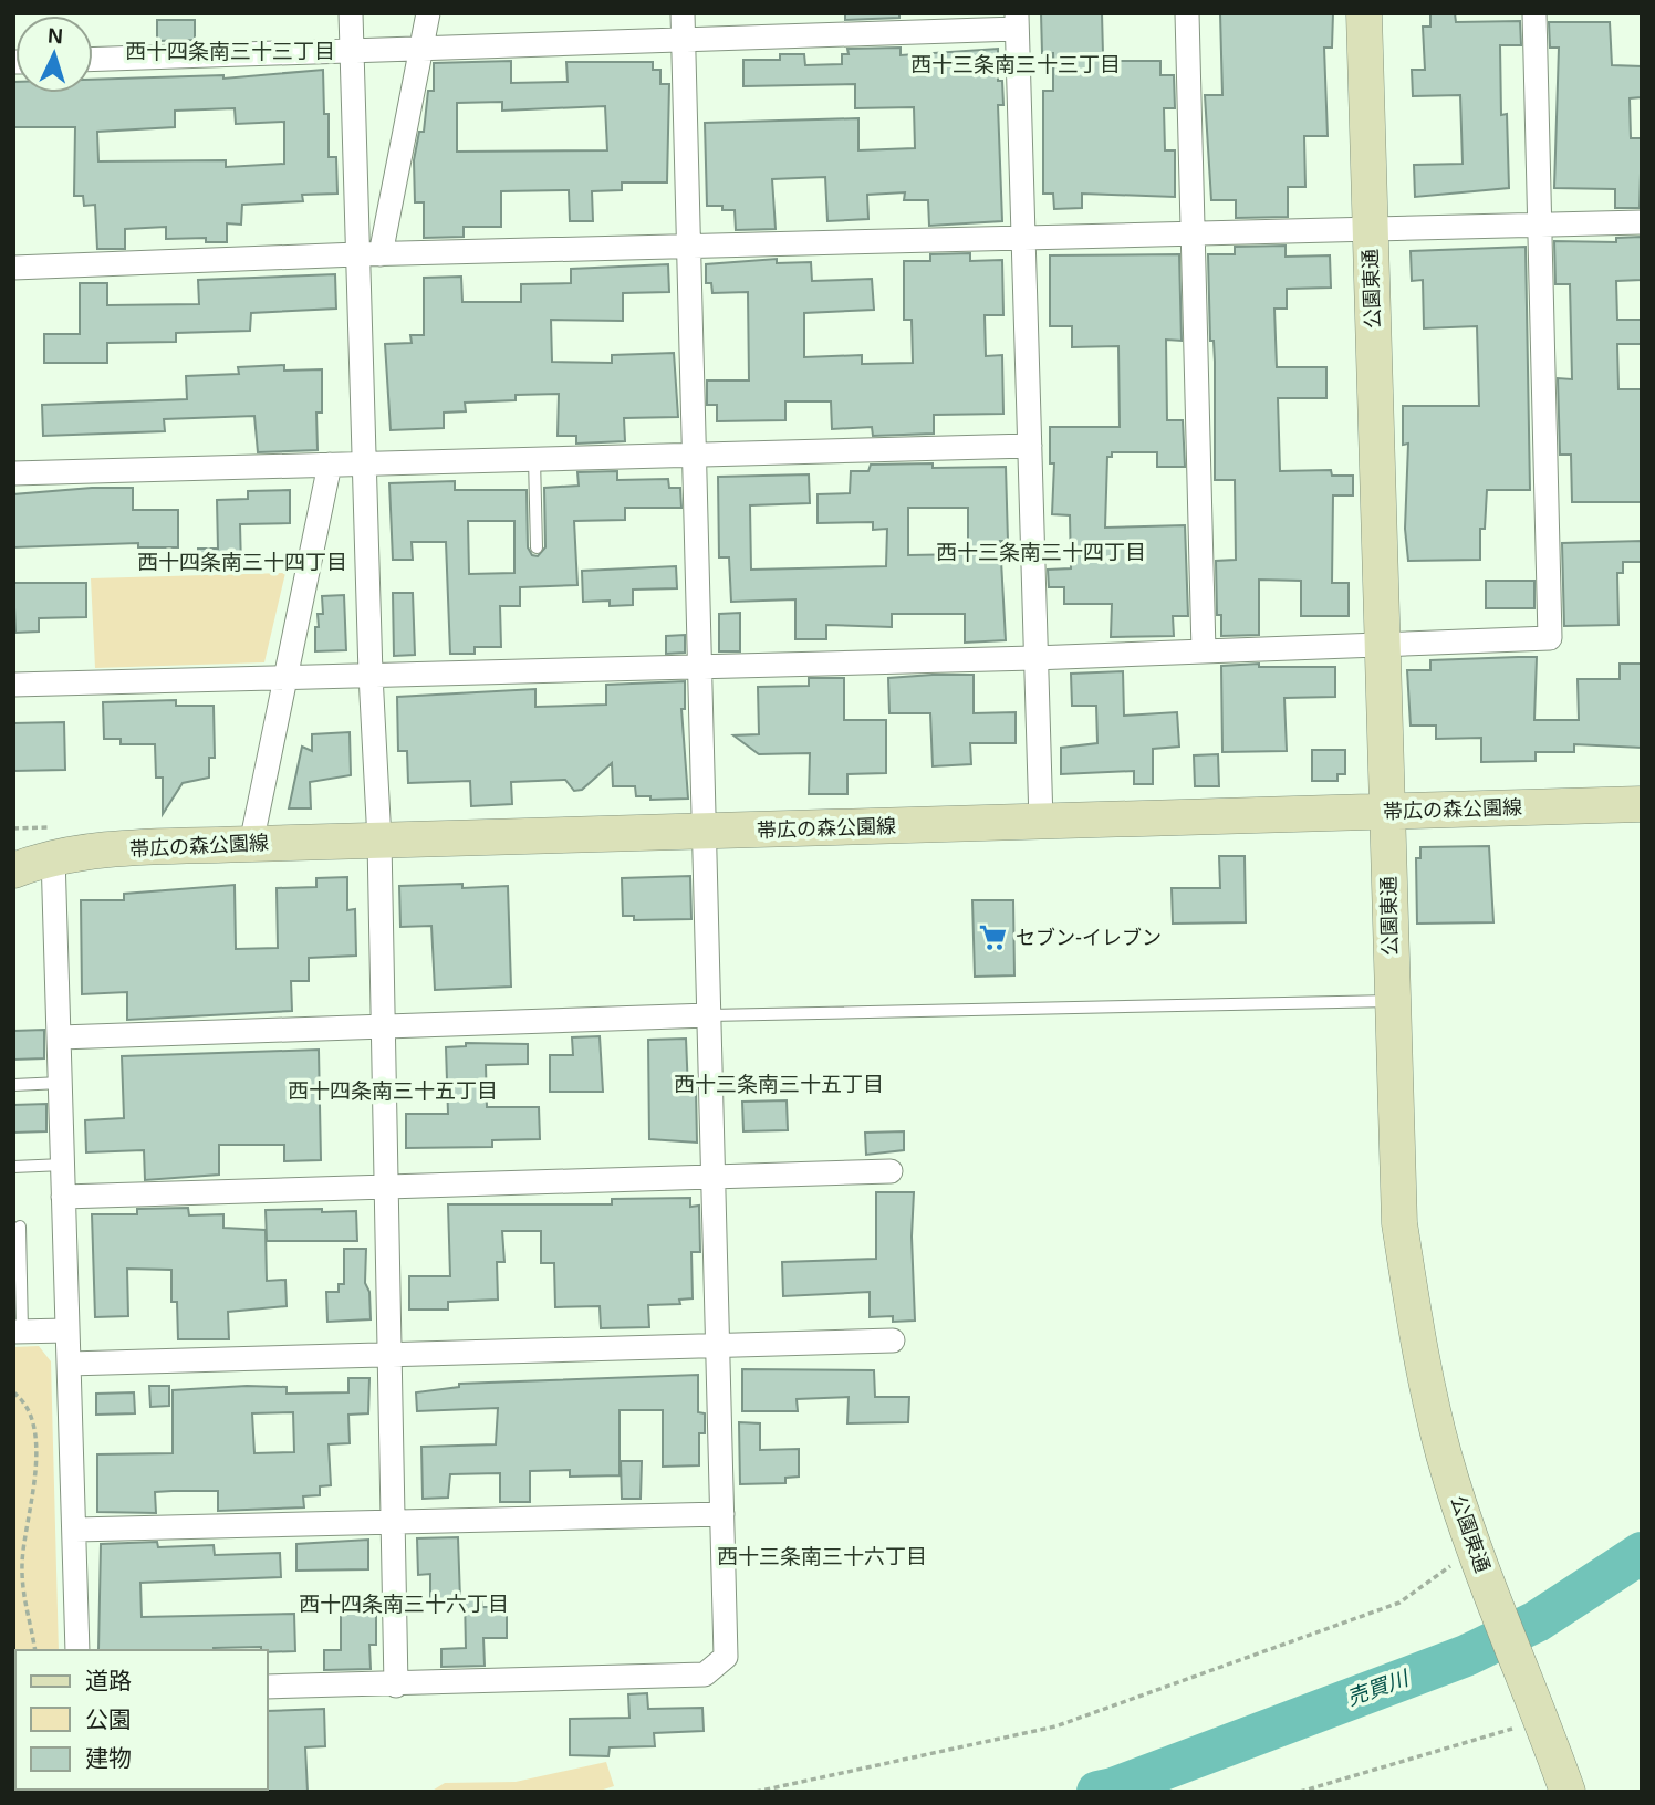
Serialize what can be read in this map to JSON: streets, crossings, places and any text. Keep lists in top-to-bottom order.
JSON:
{
  "streets": {
    "street": ["公園東通", "帯広の森公園線"]
  },
  "crossings": [
    ["公園東通", "帯広の森公園線"]
  ],
  "districts": [
    "西十四条南三十三丁目",
    "西十三条南三十三丁目",
    "西十三条南三十四丁目",
    "西十四条南三十四丁目",
    "西十三条南三十五丁目",
    "西十四条南三十五丁目",
    "西十三条南三十六丁目",
    "西十四条南三十六丁目"
  ],
  "water": ["売買川"],
  "places": {
    "supermarket": ["セブン-イレブン"]
  },
  "legend": ["道路", "公園", "建物"],
  "north": "top"
}
